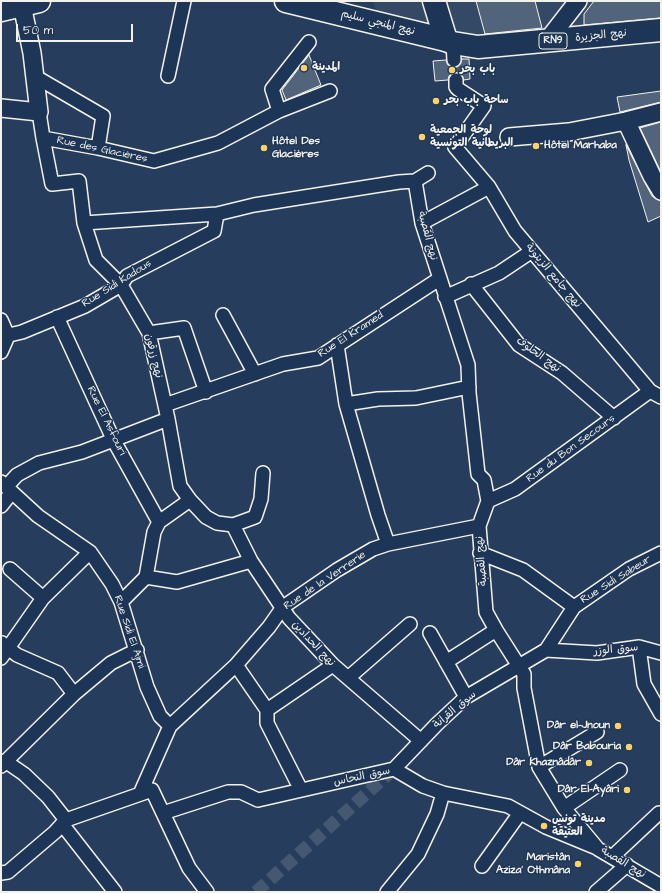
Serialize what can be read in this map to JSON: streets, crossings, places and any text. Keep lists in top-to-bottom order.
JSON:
{
  "streets": {
    "main road": ["نهج المنجي سليم", "نهج الجزيرة", "RN9"],
    "street": [
      "Rue des Glacières",
      "نهج القصبة",
      "نهج جامع الزيتونة",
      "Rue Sidi Kadous",
      "Rue El Kramed",
      "نهج الحلوف",
      "نهج زرقون",
      "Rue El Asfouri",
      "Rue du Bon Secours",
      "Rue Sidi Sabeur",
      "Rue de la Verrerie",
      "Rue Sidi El Ajmi",
      "نهج الحدادين",
      "سوق الوزر",
      "سوق القرانة",
      "سوق النحاس"
    ]
  },
  "crossings": [
    ["نهج المنجي سليم", "نهج الجزيرة"],
    ["Rue des Glacières", "نهج زرقون"],
    ["نهج القصبة", "Rue El Kramed"],
    ["نهج القصبة", "Rue du Bon Secours"],
    ["نهج القصبة", "Rue de la Verrerie"],
    ["نهج القصبة", "سوق القرانة"],
    ["نهج القصبة", "سوق النحاس"],
    ["نهج جامع الزيتونة", "Rue du Bon Secours"],
    ["Rue Sidi Kadous", "نهج زرقون"],
    ["Rue Sidi Kadous", "Rue El Asfouri"],
    ["Rue El Kramed", "نهج زرقون"],
    ["نهج الحلوف", "Rue du Bon Secours"],
    ["نهج زرقون", "نهج الحدادين"],
    ["Rue Sidi Sabeur", "سوق الوزر"],
    ["Rue Sidi Sabeur", "سوق القرانة"],
    ["Rue de la Verrerie", "Rue Sidi El Ajmi"],
    ["Rue de la Verrerie", "نهج الحدادين"],
    ["نهج الحدادين", "سوق القرانة"],
    ["سوق الوزر", "سوق القرانة"],
    ["سوق القرانة", "سوق النحاس"]
  ],
  "places": [
    "المدينة",
    "باب بحر",
    "ساحة باب بحر",
    "لوحة الجمعية البريطانية التونسية",
    "Hôtel Marhaba",
    "Hôtel Des Glacières",
    "Dâr el-Jnoun",
    "Dâr Babouria",
    "Dâr Khaznâdâr",
    "Dâr El-Ayâri",
    "مدينة تونس العتيقة",
    "Maristân Aziza' Othmâna"
  ],
  "scale_bar": "50 m"
}
